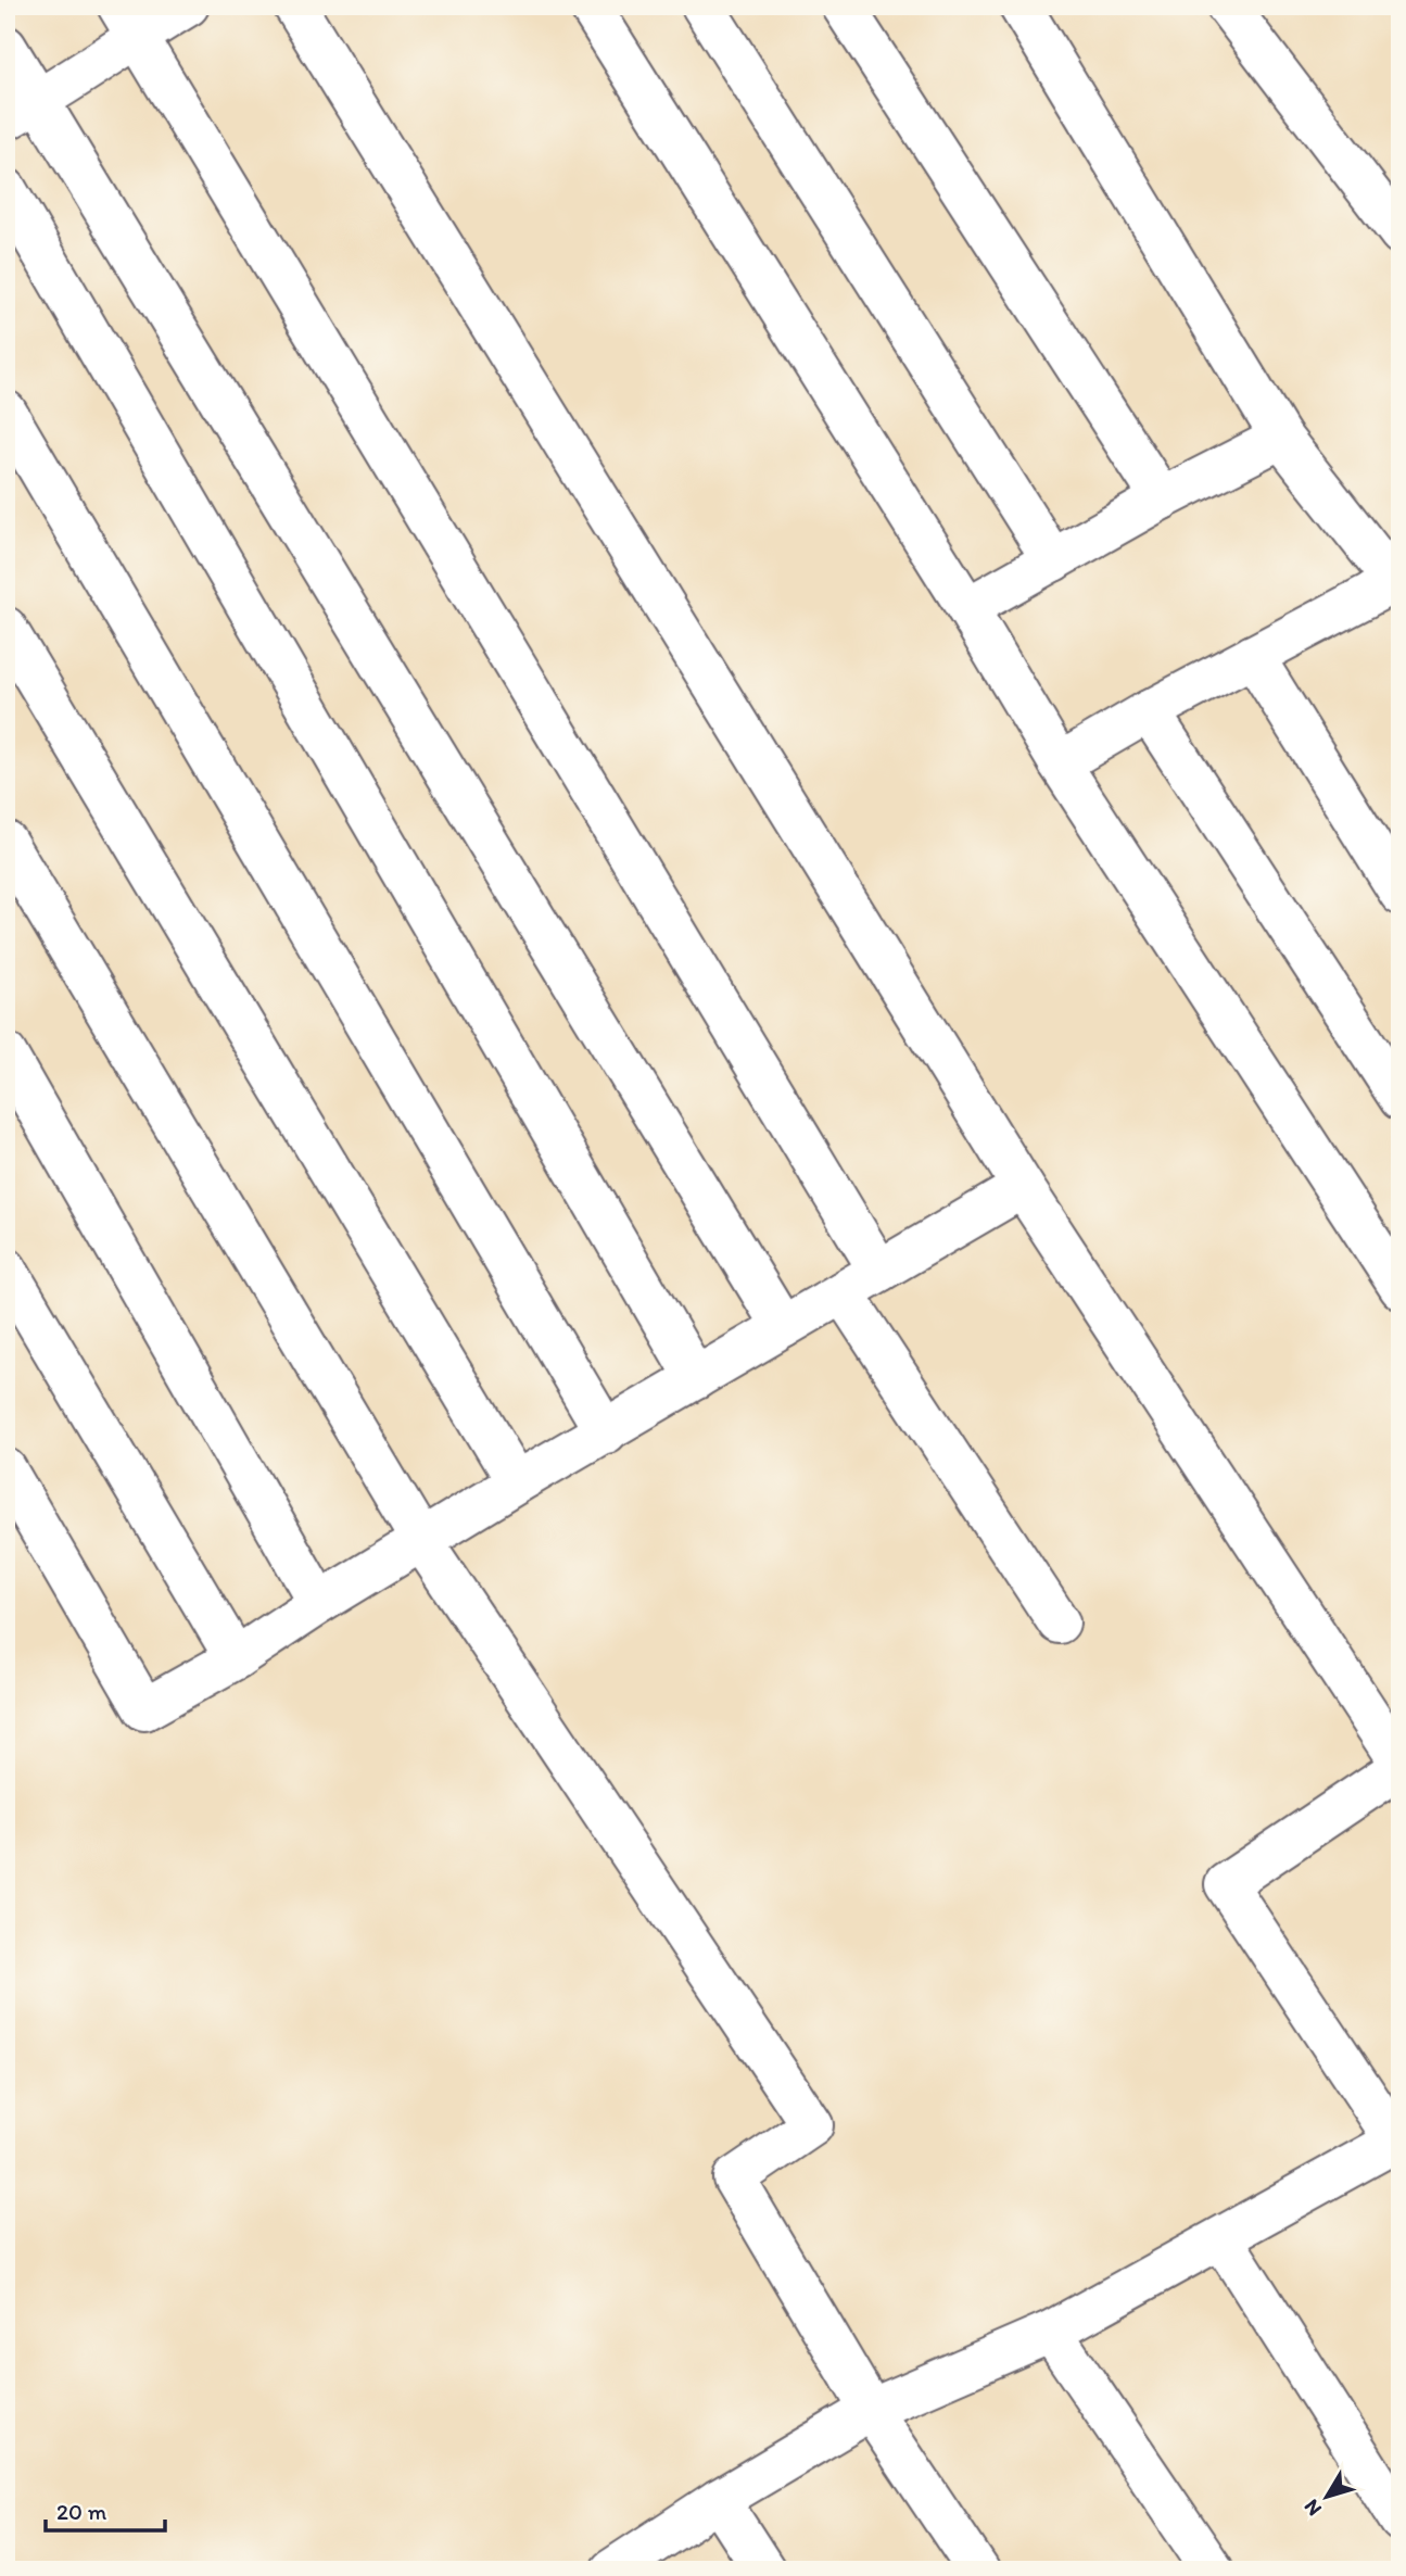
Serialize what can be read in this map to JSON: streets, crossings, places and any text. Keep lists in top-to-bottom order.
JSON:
{
  "scale_bar": "20 m",
  "north": "bottom left"
}
